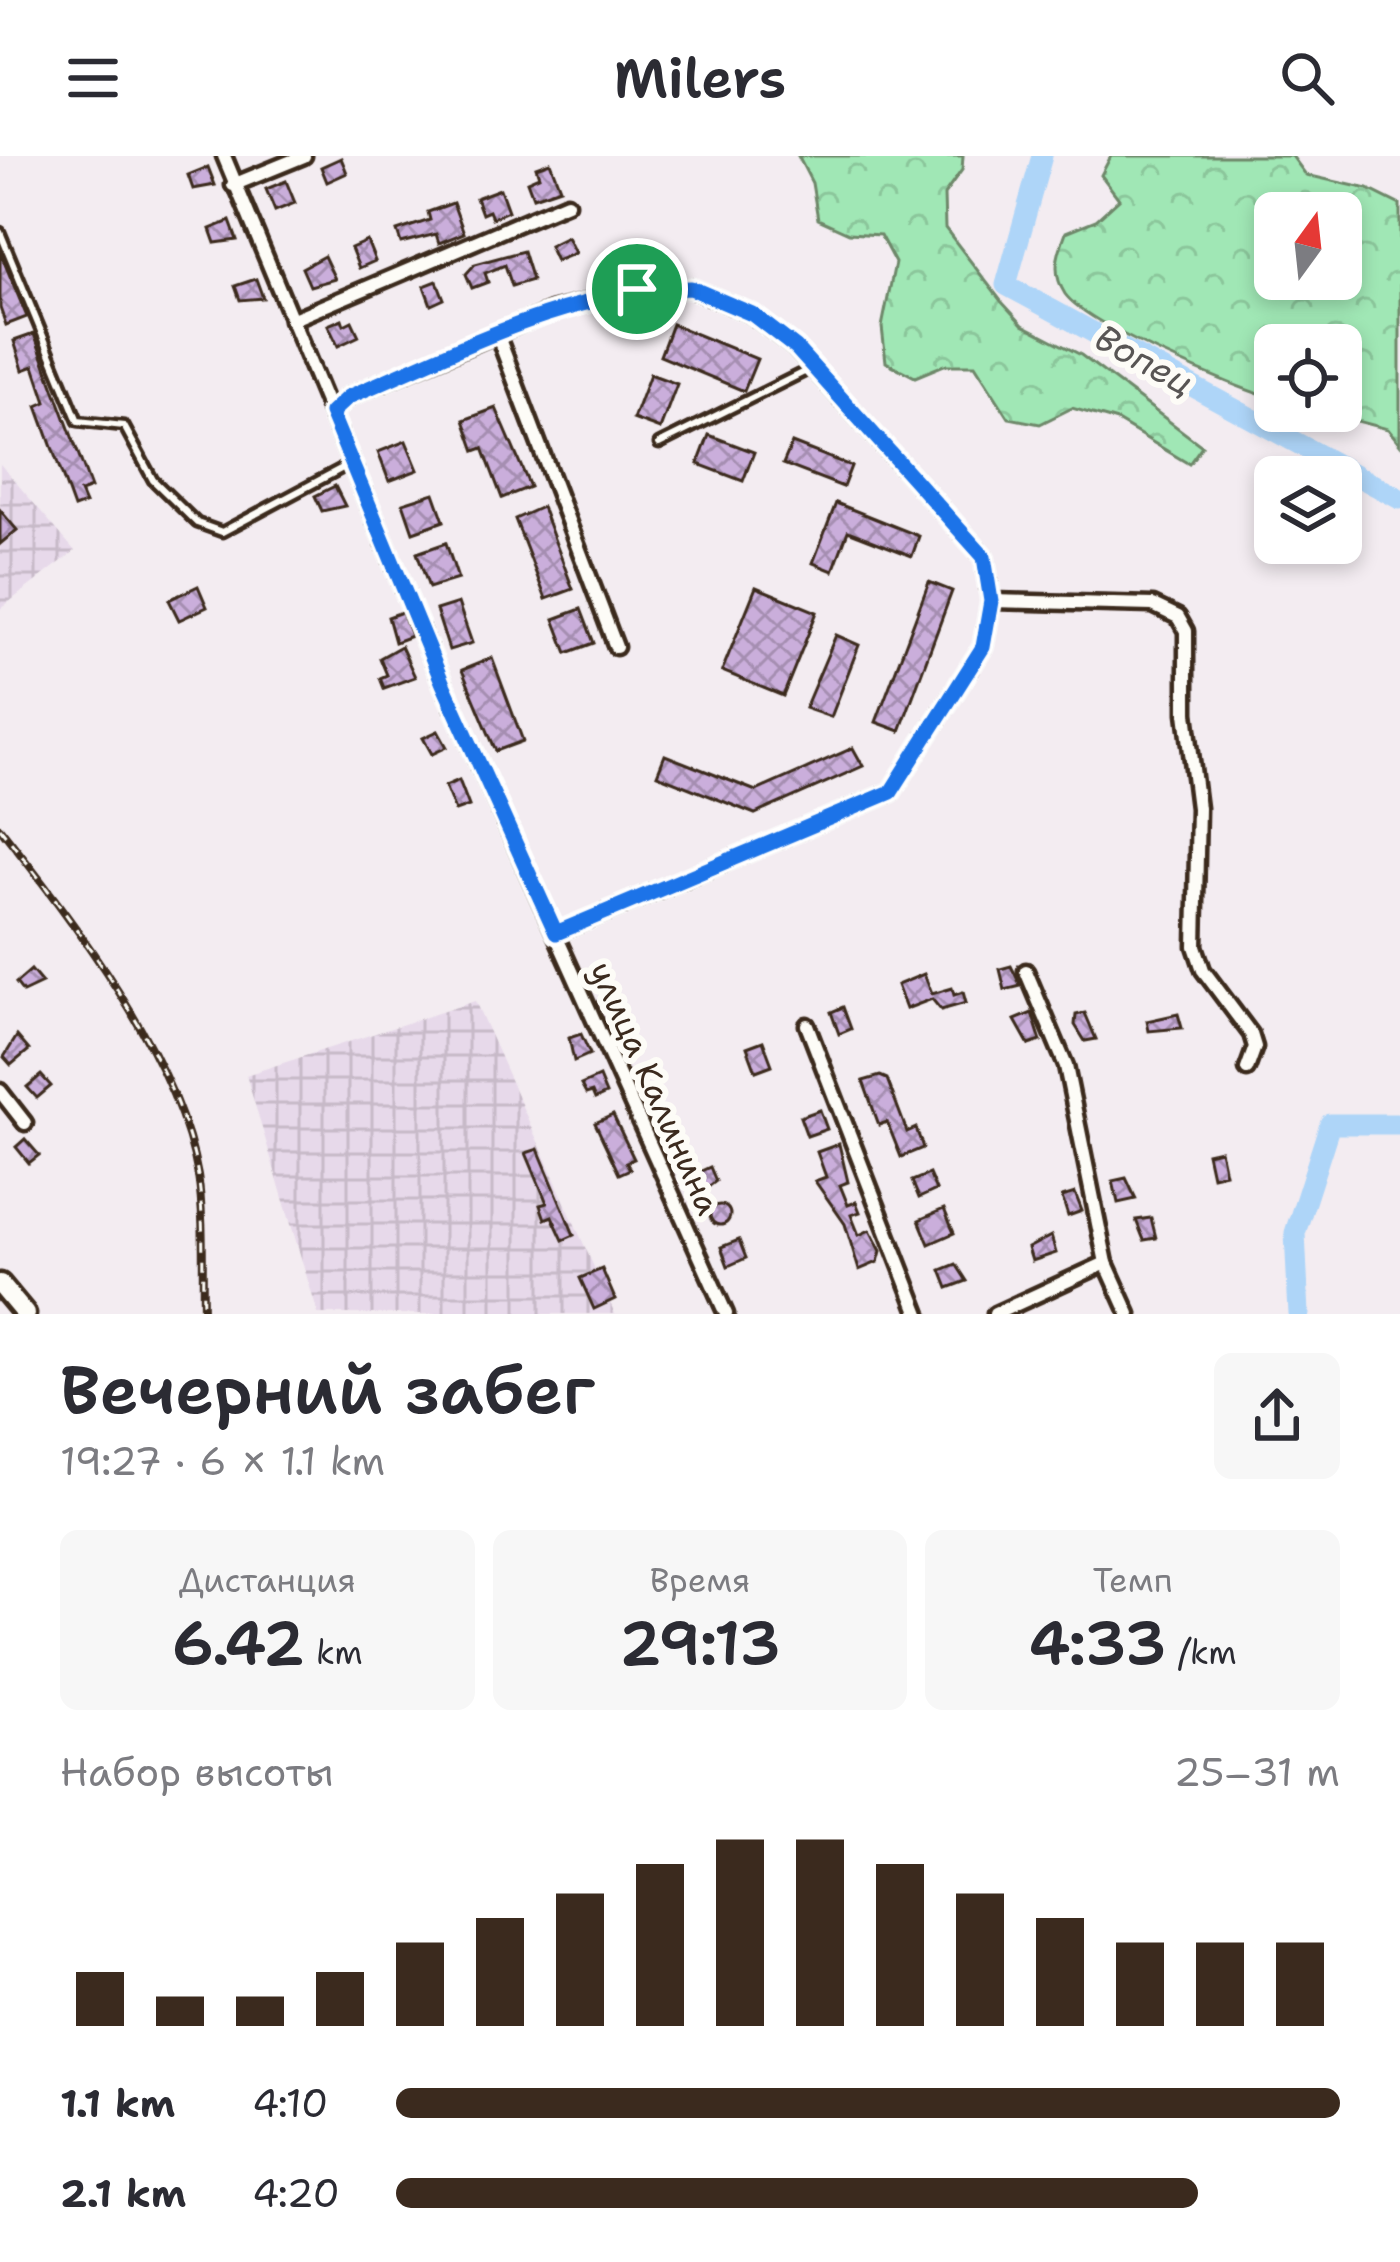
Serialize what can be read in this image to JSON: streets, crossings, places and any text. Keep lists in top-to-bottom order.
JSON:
{
  "streets": {
    "street": ["улица Калинина"]
  },
  "water": ["Вопец"],
  "north": "top",
  "page": {
    "header": "Milers",
    "heading": ["Вечерний забег", "19:27 · 6 × 1.1 km"],
    "stats": [
      ["Дистанция", "6.42 km"],
      ["Время", "29:13"],
      ["Темп", "4:33 /km"]
    ],
    "chart": ["Набор высоты", "25–31 m"],
    "list": [
      {
        "name": "1.1 km",
        "note": "4:10"
      },
      {
        "name": "2.1 km",
        "note": "4:20"
      }
    ]
  }
}
